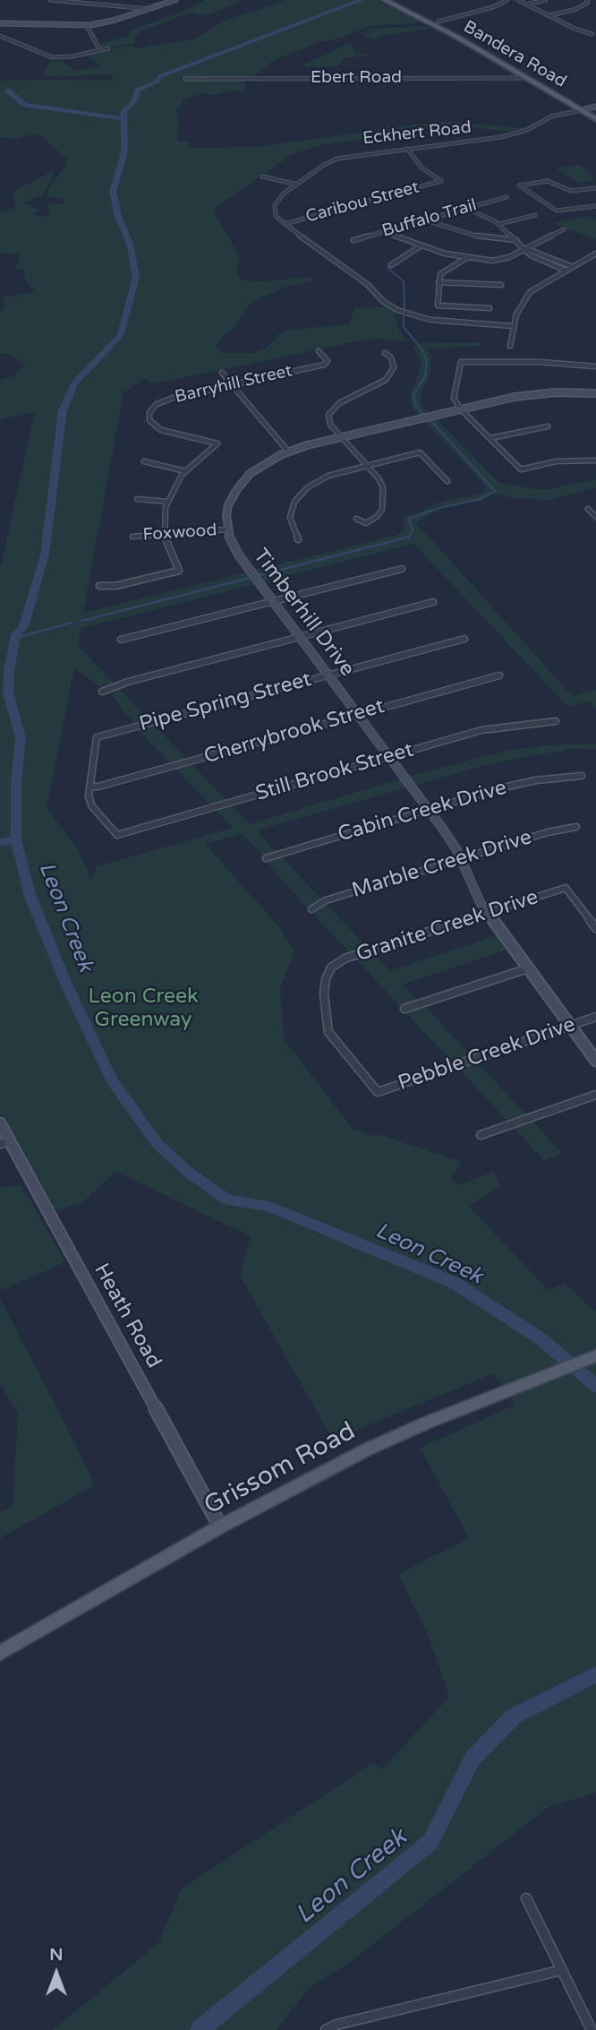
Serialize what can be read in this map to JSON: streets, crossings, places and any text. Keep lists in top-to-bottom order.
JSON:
{
  "streets": {
    "main road": ["Bandera Road", "Grissom Road"],
    "street": [
      "Ebert Road",
      "Eckhert Road",
      "Caribou Street",
      "Buffalo Trail",
      "Barryhill Street",
      "Foxwood",
      "Timberhill Drive",
      "Pipe Spring Street",
      "Cherrybrook Street",
      "Still Brook Street",
      "Cabin Creek Drive",
      "Marble Creek Drive",
      "Granite Creek Drive",
      "Pebble Creek Drive",
      "Heath Road"
    ]
  },
  "crossings": [
    ["Bandera Road", "Ebert Road"],
    ["Bandera Road", "Eckhert Road"],
    ["Eckhert Road", "Caribou Street"],
    ["Foxwood", "Timberhill Drive"],
    ["Timberhill Drive", "Pipe Spring Street"],
    ["Timberhill Drive", "Cherrybrook Street"],
    ["Timberhill Drive", "Still Brook Street"],
    ["Timberhill Drive", "Cabin Creek Drive"],
    ["Timberhill Drive", "Marble Creek Drive"],
    ["Timberhill Drive", "Granite Creek Drive"],
    ["Timberhill Drive", "Pebble Creek Drive"],
    ["Pipe Spring Street", "Cherrybrook Street"],
    ["Pipe Spring Street", "Still Brook Street"],
    ["Cherrybrook Street", "Still Brook Street"],
    ["Granite Creek Drive", "Pebble Creek Drive"],
    ["Heath Road", "Grissom Road"]
  ],
  "water": ["Leon Creek"],
  "parks": ["Leon Creek Greenway"],
  "north": "top"
}
